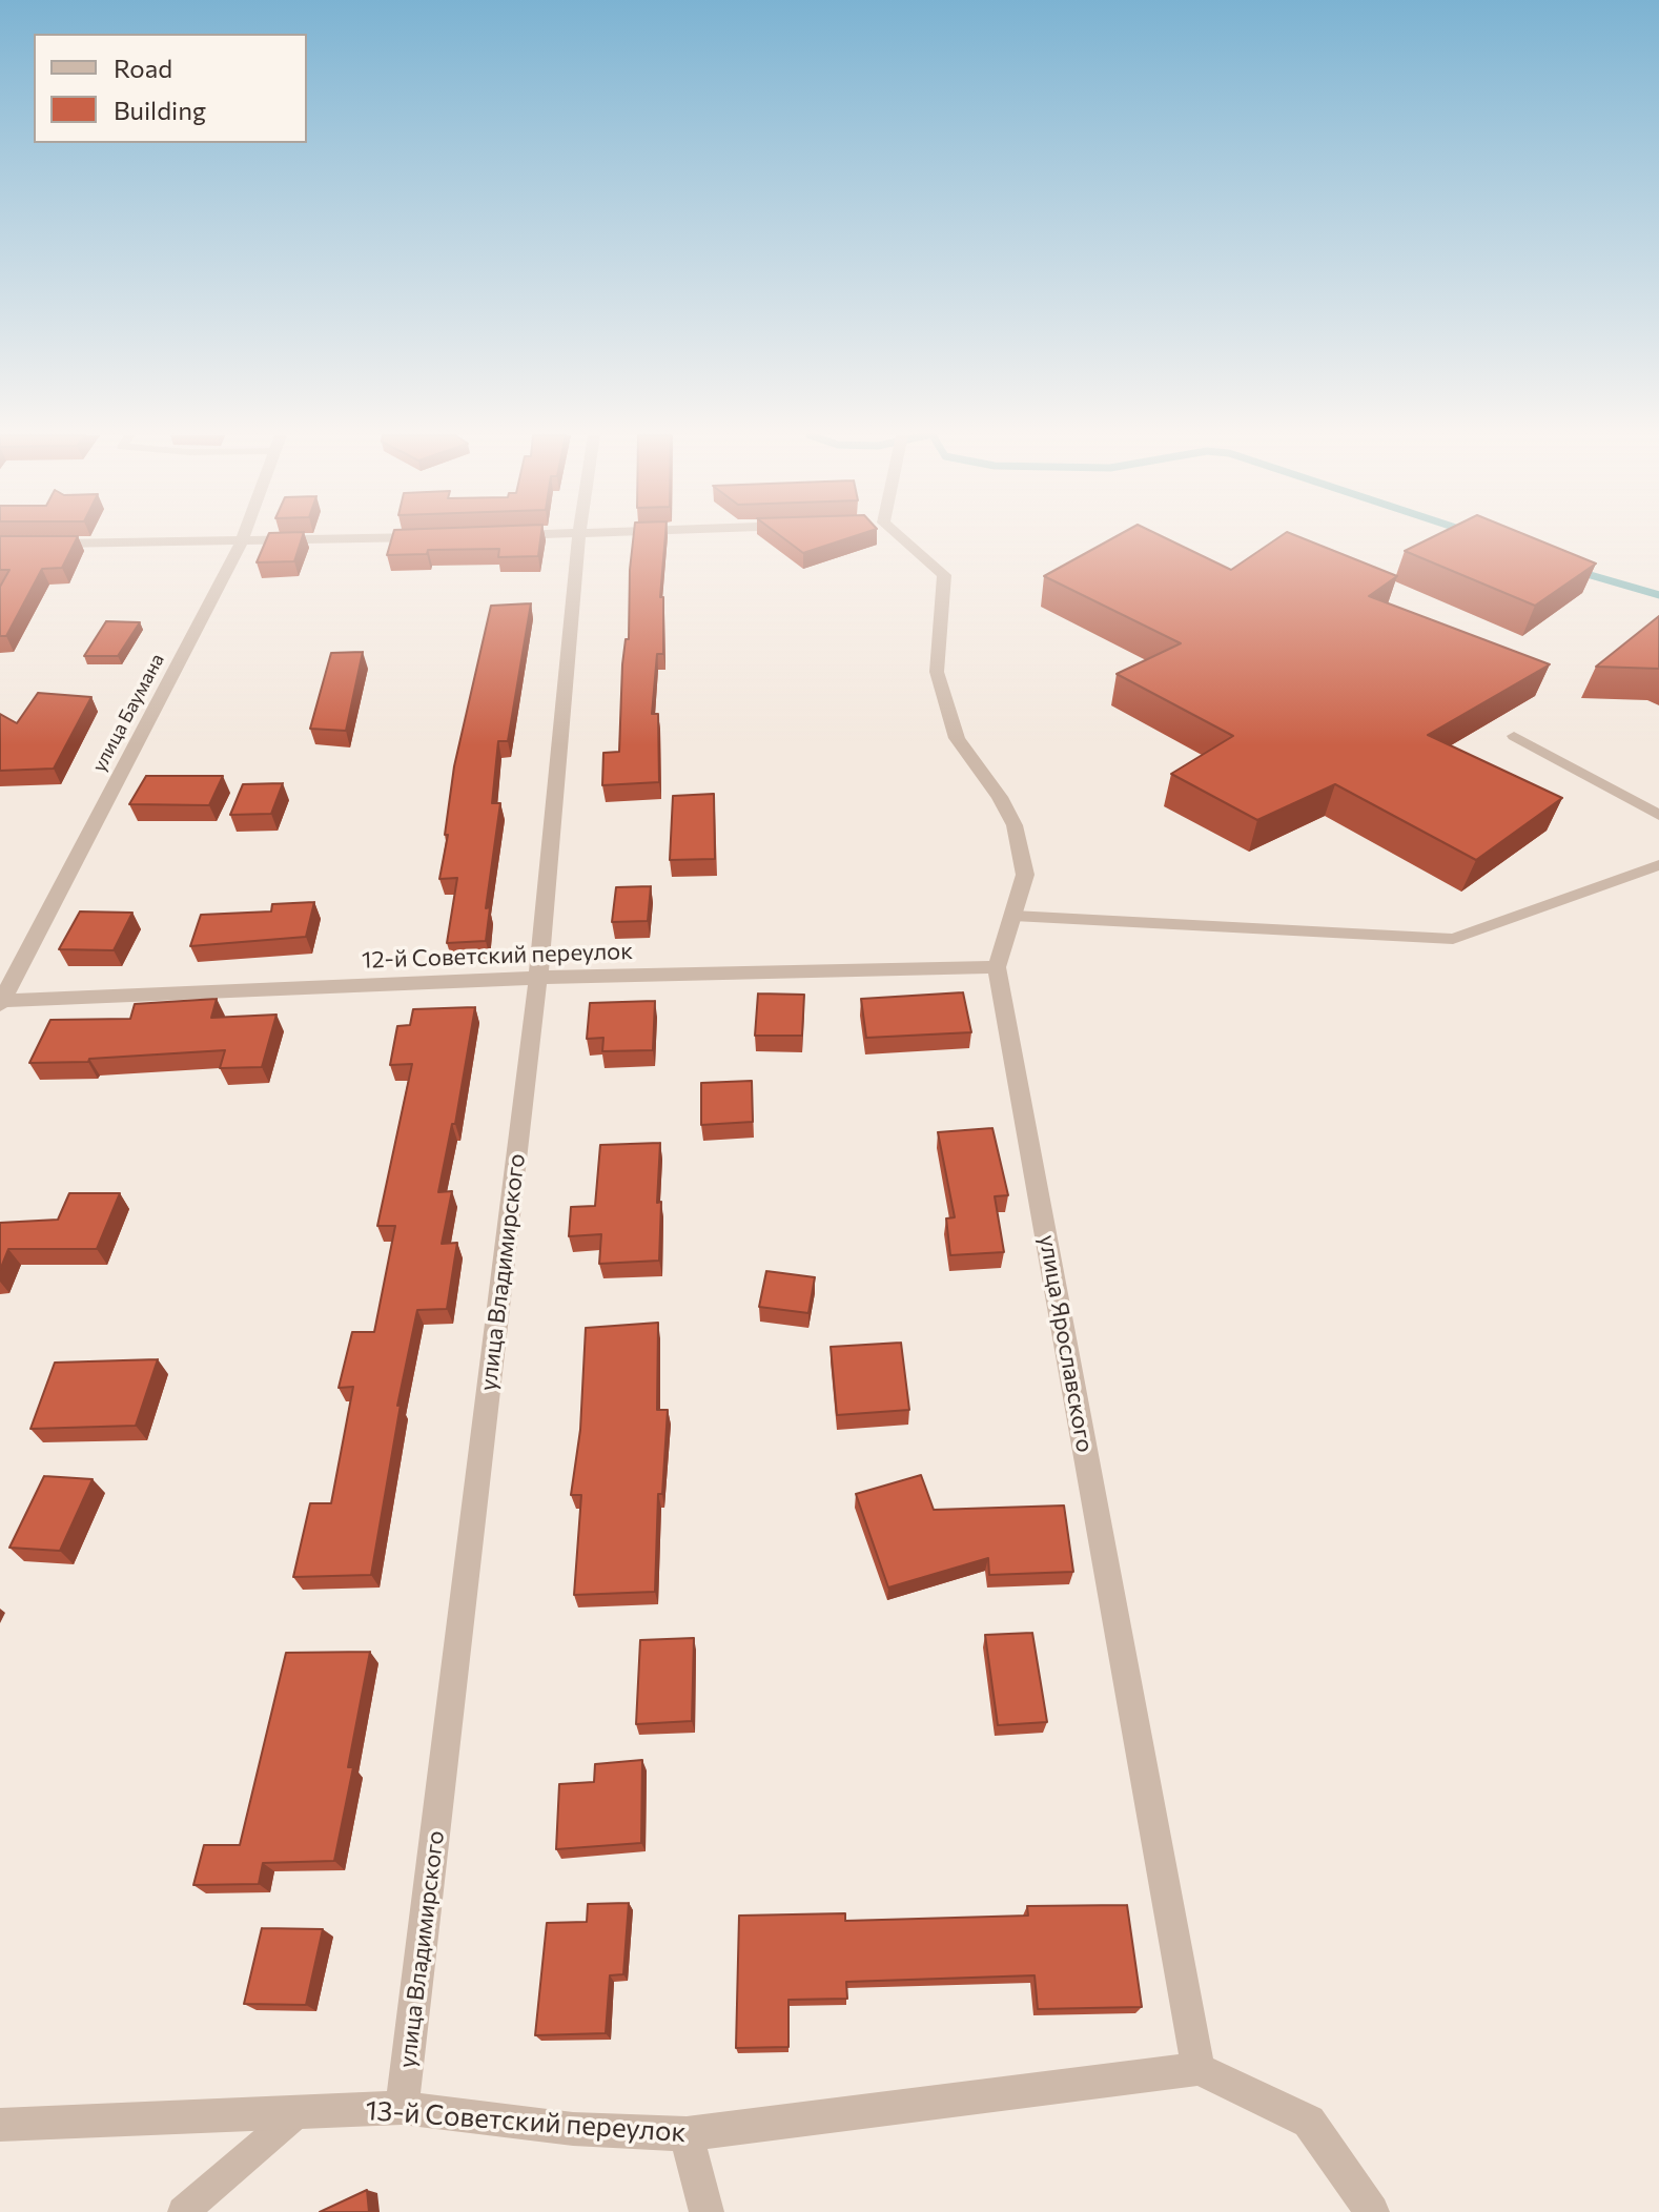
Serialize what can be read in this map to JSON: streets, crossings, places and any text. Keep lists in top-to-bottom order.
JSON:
{
  "streets": {
    "street": [
      "улица Баумана",
      "12-й Советский переулок",
      "улица Владимирского",
      "улица Ярославского",
      "13-й Советский переулок"
    ]
  },
  "crossings": [
    ["улица Баумана", "12-й Советский переулок"],
    ["12-й Советский переулок", "улица Владимирского"],
    ["12-й Советский переулок", "улица Ярославского"],
    ["улица Владимирского", "13-й Советский переулок"],
    ["улица Ярославского", "13-й Советский переулок"]
  ],
  "legend": ["Road", "Building"]
}
